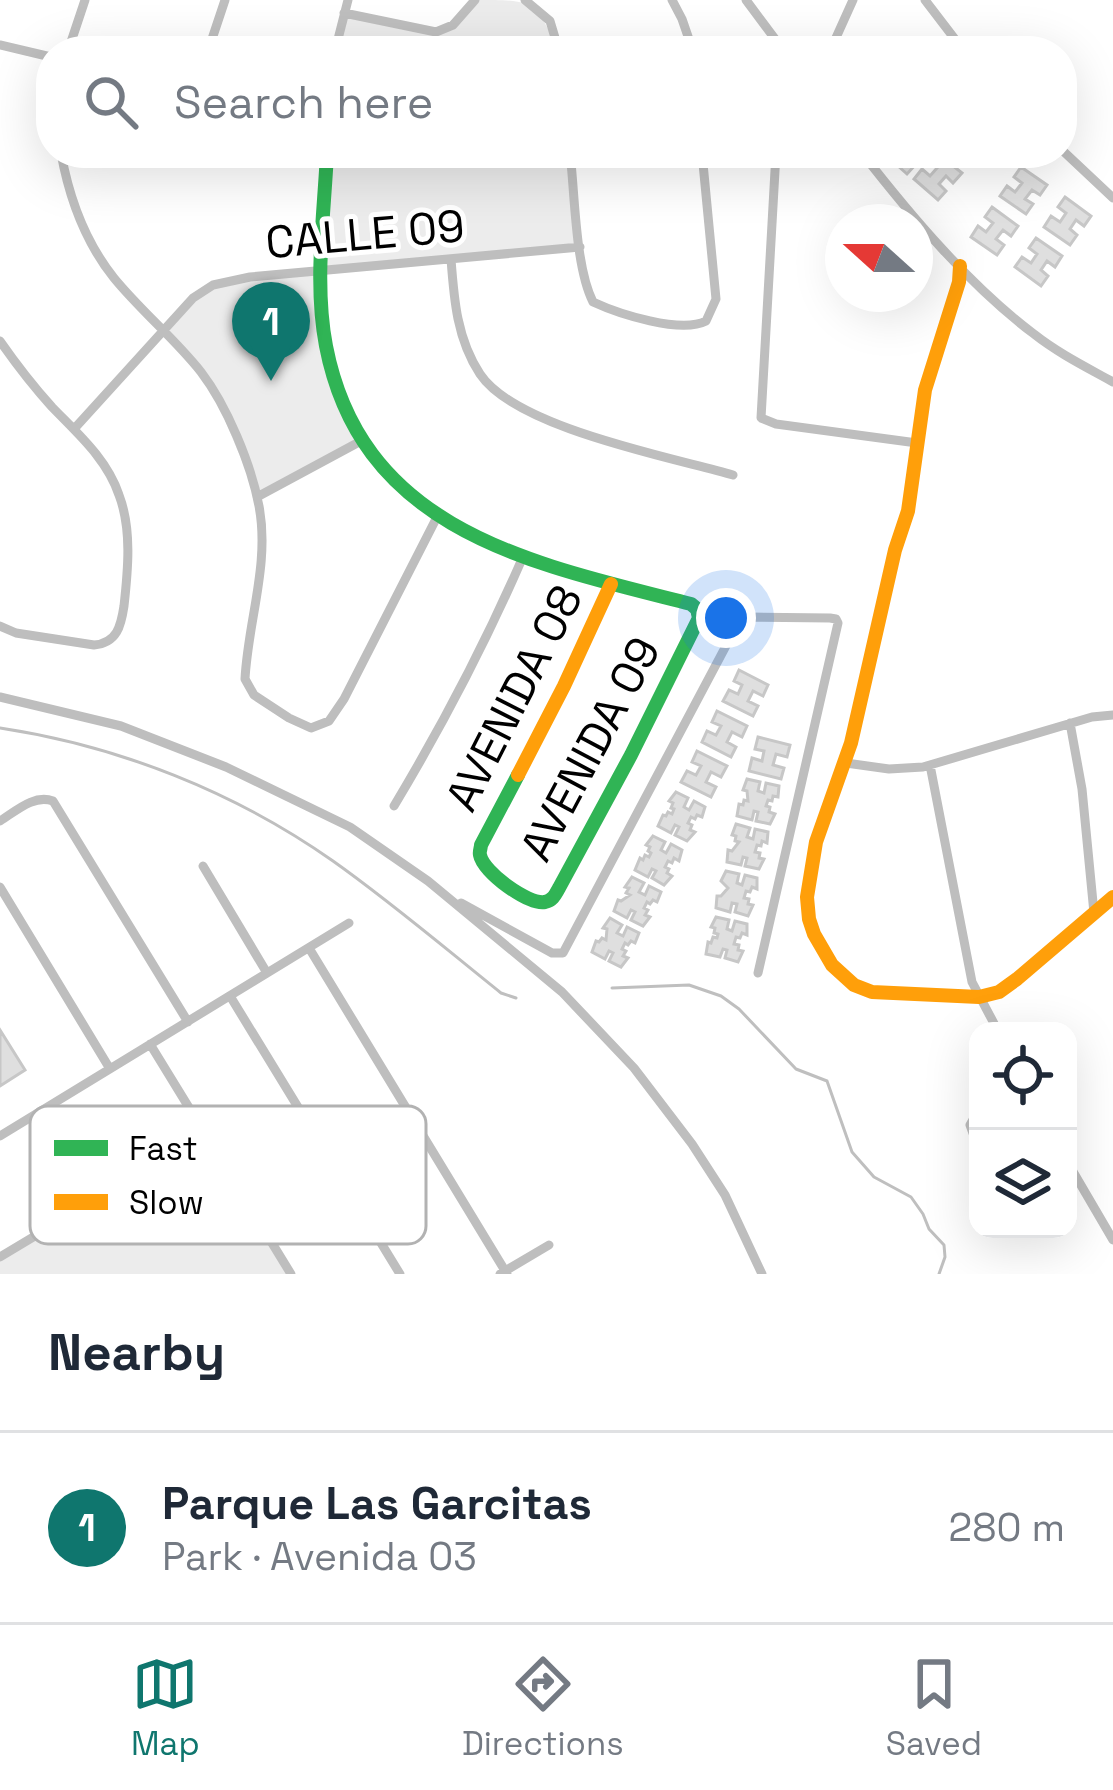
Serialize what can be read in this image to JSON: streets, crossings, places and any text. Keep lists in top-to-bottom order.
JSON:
{
  "streets": {
    "street": ["CALLE 09", "AVENIDA 08", "AVENIDA 09"]
  },
  "crossings": [
    ["AVENIDA 08", "AVENIDA 09"]
  ],
  "legend": ["Fast", "Slow"],
  "north": "left",
  "page": {
    "search": "Search here",
    "pins": "1",
    "heading": "Nearby",
    "list": [
      {
        "mark": "1",
        "name": "Parque Las Garcitas",
        "note": "Park · Avenida 03",
        "value": "280 m"
      }
    ],
    "nav": ["Map", "Directions", "Saved"]
  }
}
